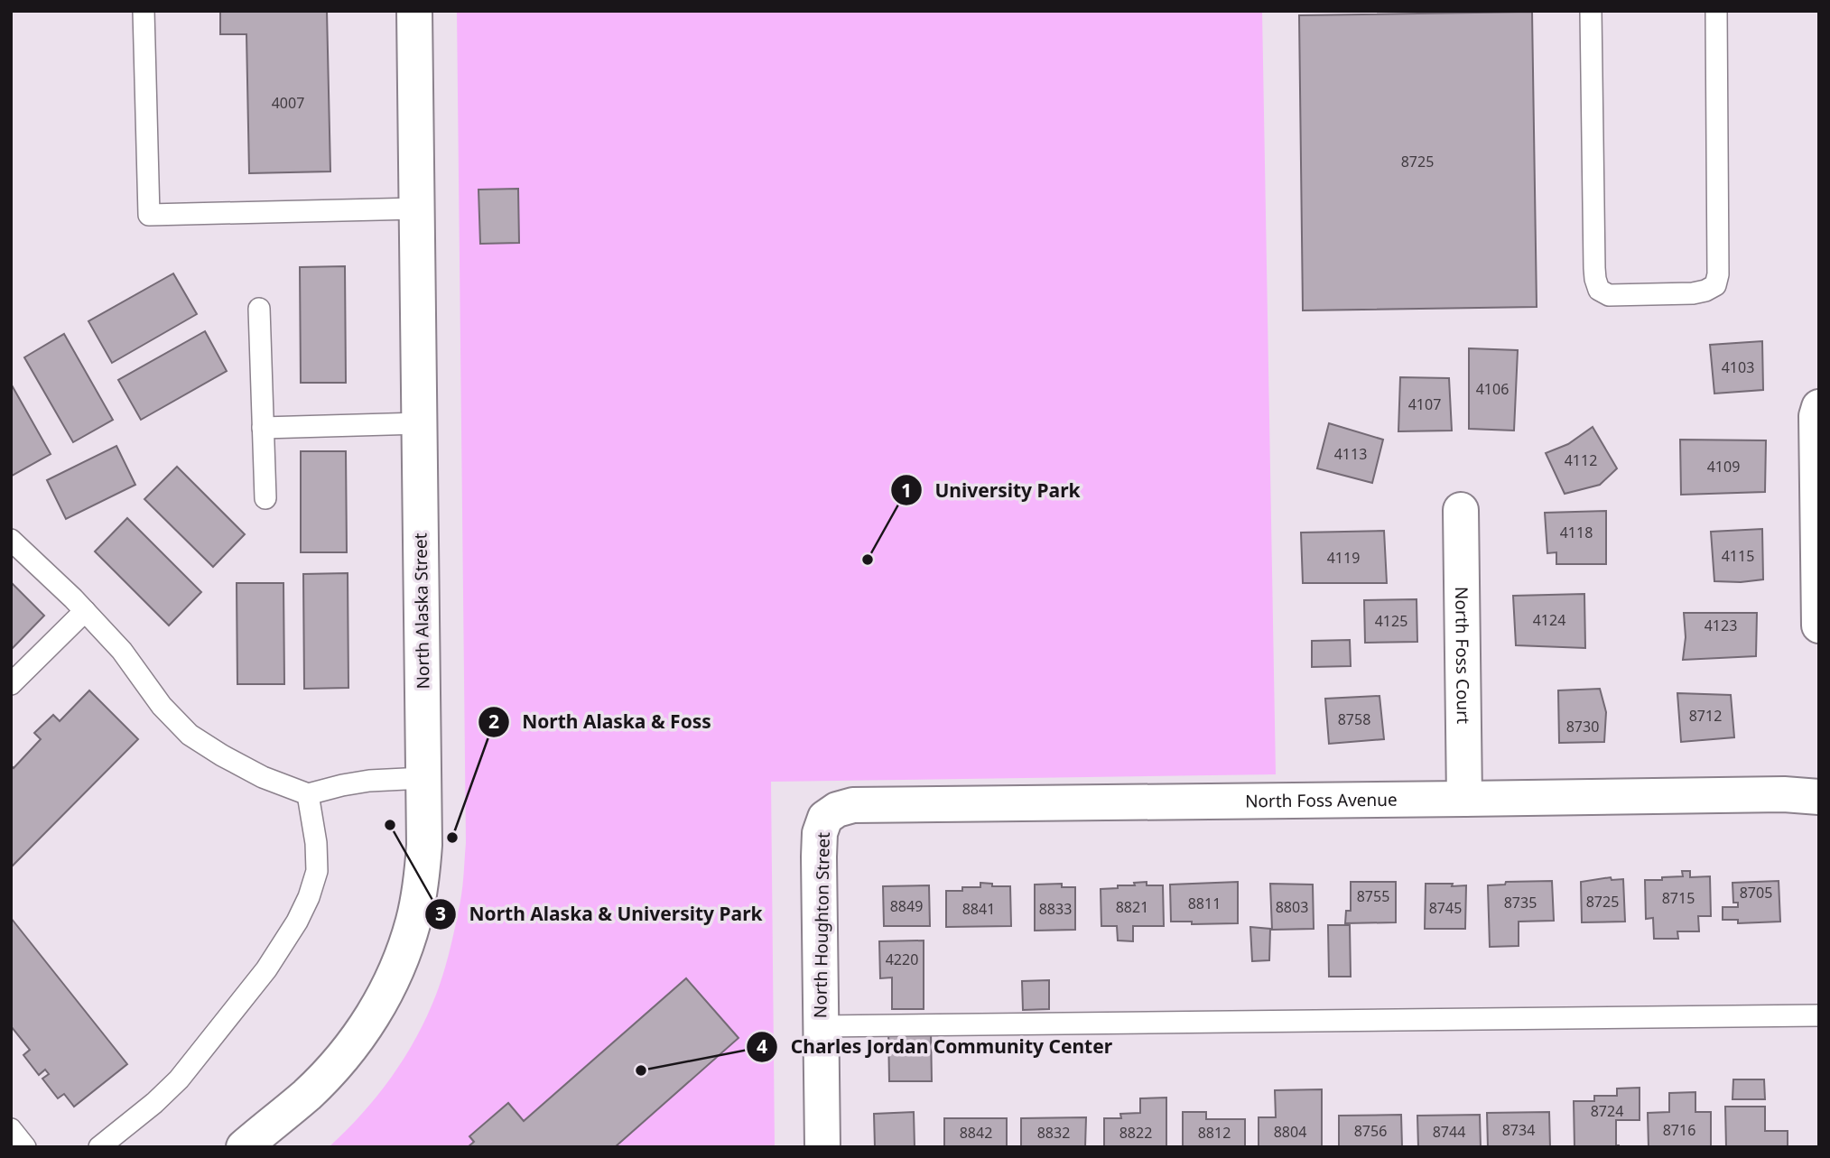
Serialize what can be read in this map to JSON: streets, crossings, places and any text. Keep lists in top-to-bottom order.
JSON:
{
  "streets": {
    "street": [
      "North Alaska Street",
      "North Foss Court",
      "North Foss Avenue",
      "North Houghton Street"
    ]
  },
  "crossings": [
    ["North Foss Court", "North Foss Avenue"],
    ["North Foss Avenue", "North Houghton Street"]
  ],
  "places": [
    "University Park",
    "North Alaska & University Park",
    "North Alaska & Foss",
    "Charles Jordan Community Center"
  ],
  "house_numbers": [
    "4007",
    "8725",
    "4103",
    "4106",
    "4107",
    "4113",
    "4112",
    "4109",
    "4118",
    "4115",
    "4119",
    "4124",
    "4125",
    "4123",
    "8712",
    "8758",
    "8730",
    "8705",
    "8755",
    "8715",
    "8725",
    "8735",
    "8811",
    "8849",
    "8821",
    "8803",
    "8745",
    "8841",
    "8833",
    "4220",
    "8724",
    "8734",
    "8716",
    "8756",
    "8804",
    "8744",
    "8842",
    "8832",
    "8822",
    "8812"
  ]
}
